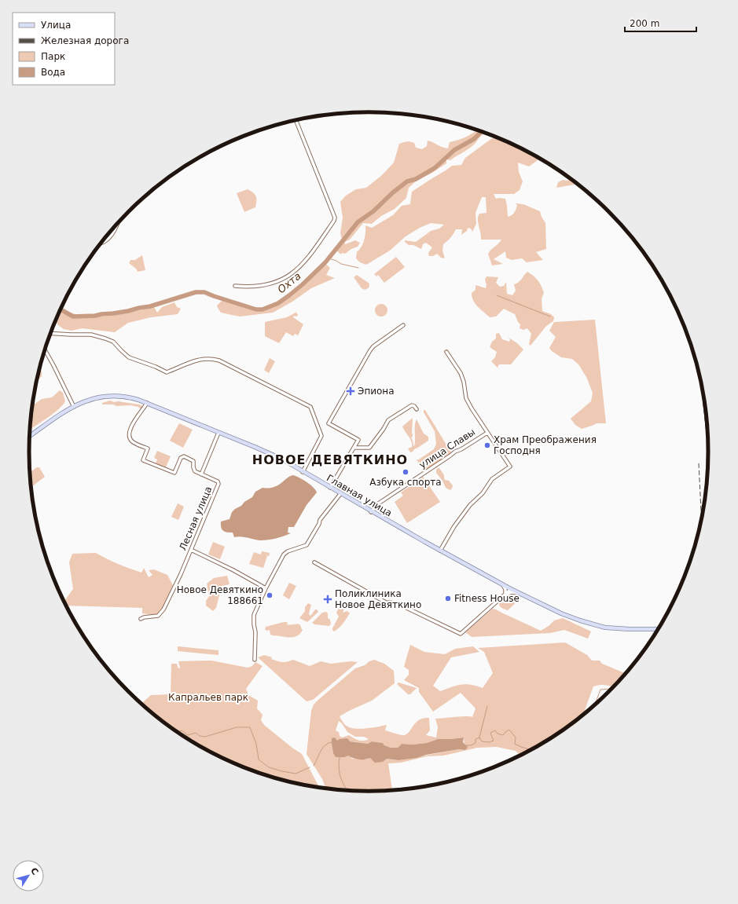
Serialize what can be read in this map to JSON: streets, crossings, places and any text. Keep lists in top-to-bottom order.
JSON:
{
  "streets": {
    "main road": ["Главная улица"],
    "street": ["улица Славы", "Лесная улица"]
  },
  "crossings": [
    ["улица Славы", "Главная улица"],
    ["Главная улица", "Лесная улица"]
  ],
  "districts": ["НОВОЕ ДЕВЯТКИНО"],
  "water": ["Охта"],
  "parks": ["Капральев парк"],
  "places": {
    "health": ["Эпиона", "Поликлиника Новое Девяткино"],
    "other": [
      "Храм Преображения Господня",
      "Азбука спорта",
      "Новое Девяткино 188661",
      "Fitness House"
    ]
  },
  "legend": [
    "Улица",
    "Железная дорога",
    "Парк",
    "Вода"
  ],
  "scale_bar": "200 m",
  "north": "top right"
}
